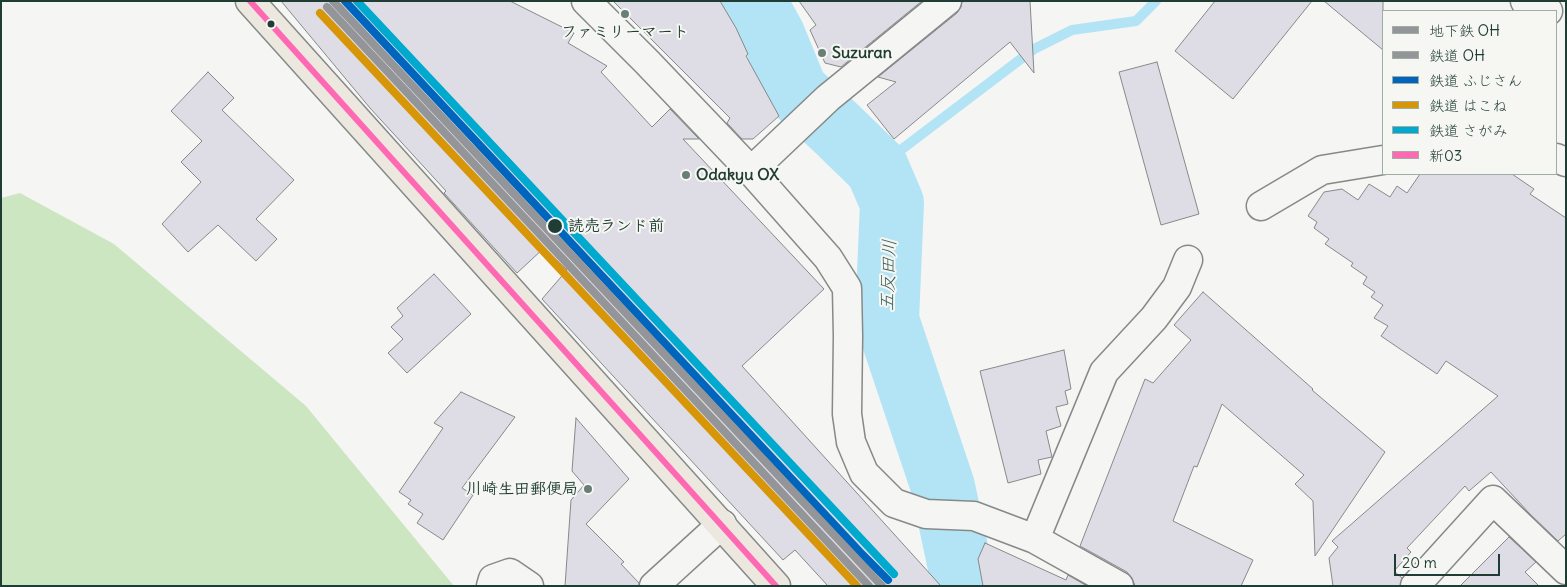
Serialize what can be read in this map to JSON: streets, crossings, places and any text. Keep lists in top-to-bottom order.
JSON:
{
  "water": ["五反田川"],
  "places": [
    "ファミリーマート",
    "Suzuran",
    "Odakyu OX",
    "読売ランド前",
    "川崎生田郵便局"
  ],
  "lines": [
    "metro line OH",
    "rail line ふじさん",
    "rail line さがみ",
    "transit line 新03",
    "rail line OH",
    "rail line はこね"
  ],
  "legend": [
    "地下鉄 OH",
    "鉄道 OH",
    "鉄道 ふじさん",
    "鉄道 はこね",
    "鉄道 さがみ",
    "新03"
  ],
  "scale_bar": "20 m"
}
